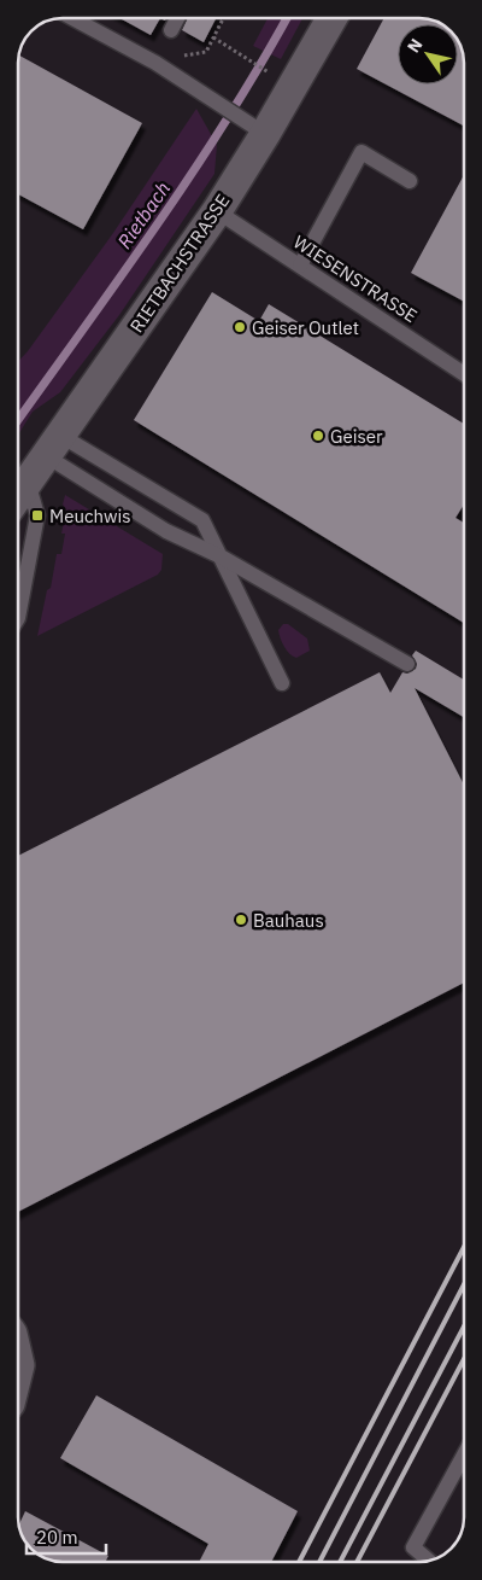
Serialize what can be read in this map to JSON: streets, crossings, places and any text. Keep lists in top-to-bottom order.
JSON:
{
  "streets": {
    "street": ["RIETBACHSTRASSE"],
    "lane": ["WIESENSTRASSE"]
  },
  "crossings": [
    ["RIETBACHSTRASSE", "WIESENSTRASSE"]
  ],
  "water": ["Rietbach"],
  "places": {
    "other": ["Geiser Outlet", "Geiser", "Bauhaus"],
    "transit": ["Meuchwis"]
  },
  "scale_bar": "20 m",
  "north": "top left"
}
